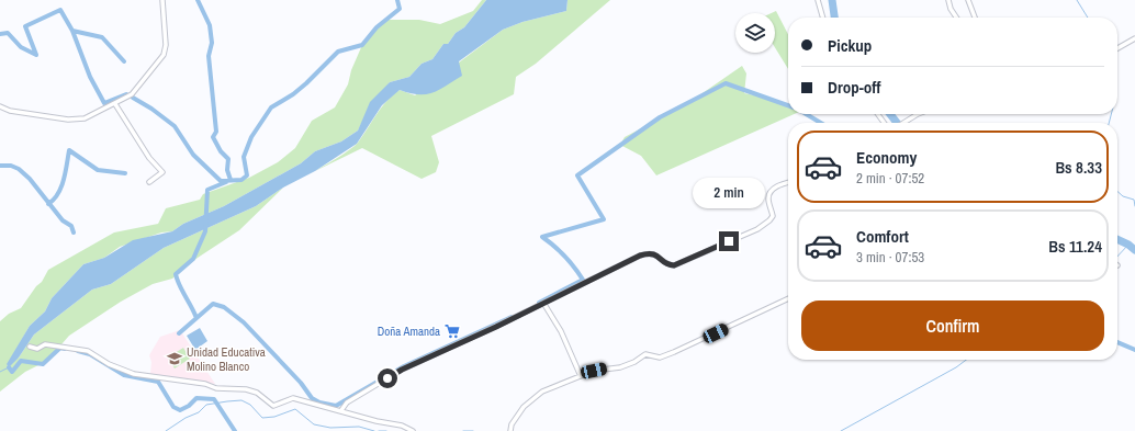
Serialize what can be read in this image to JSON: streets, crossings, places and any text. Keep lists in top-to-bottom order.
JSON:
{
  "places": {
    "supermarket": ["Doña Amanda"],
    "school or university": ["Unidad Educativa Molino Blanco"]
  },
  "page": {
    "banner": ["Pickup", "Drop-off"],
    "list": [
      {
        "name": "Economy",
        "note": "2 min · 07:52",
        "value": "Bs 8.33"
      },
      {
        "name": "Comfort",
        "note": "3 min · 07:53",
        "value": "Bs 11.24"
      }
    ],
    "bubble": "2 min",
    "buttons": "Confirm"
  }
}
